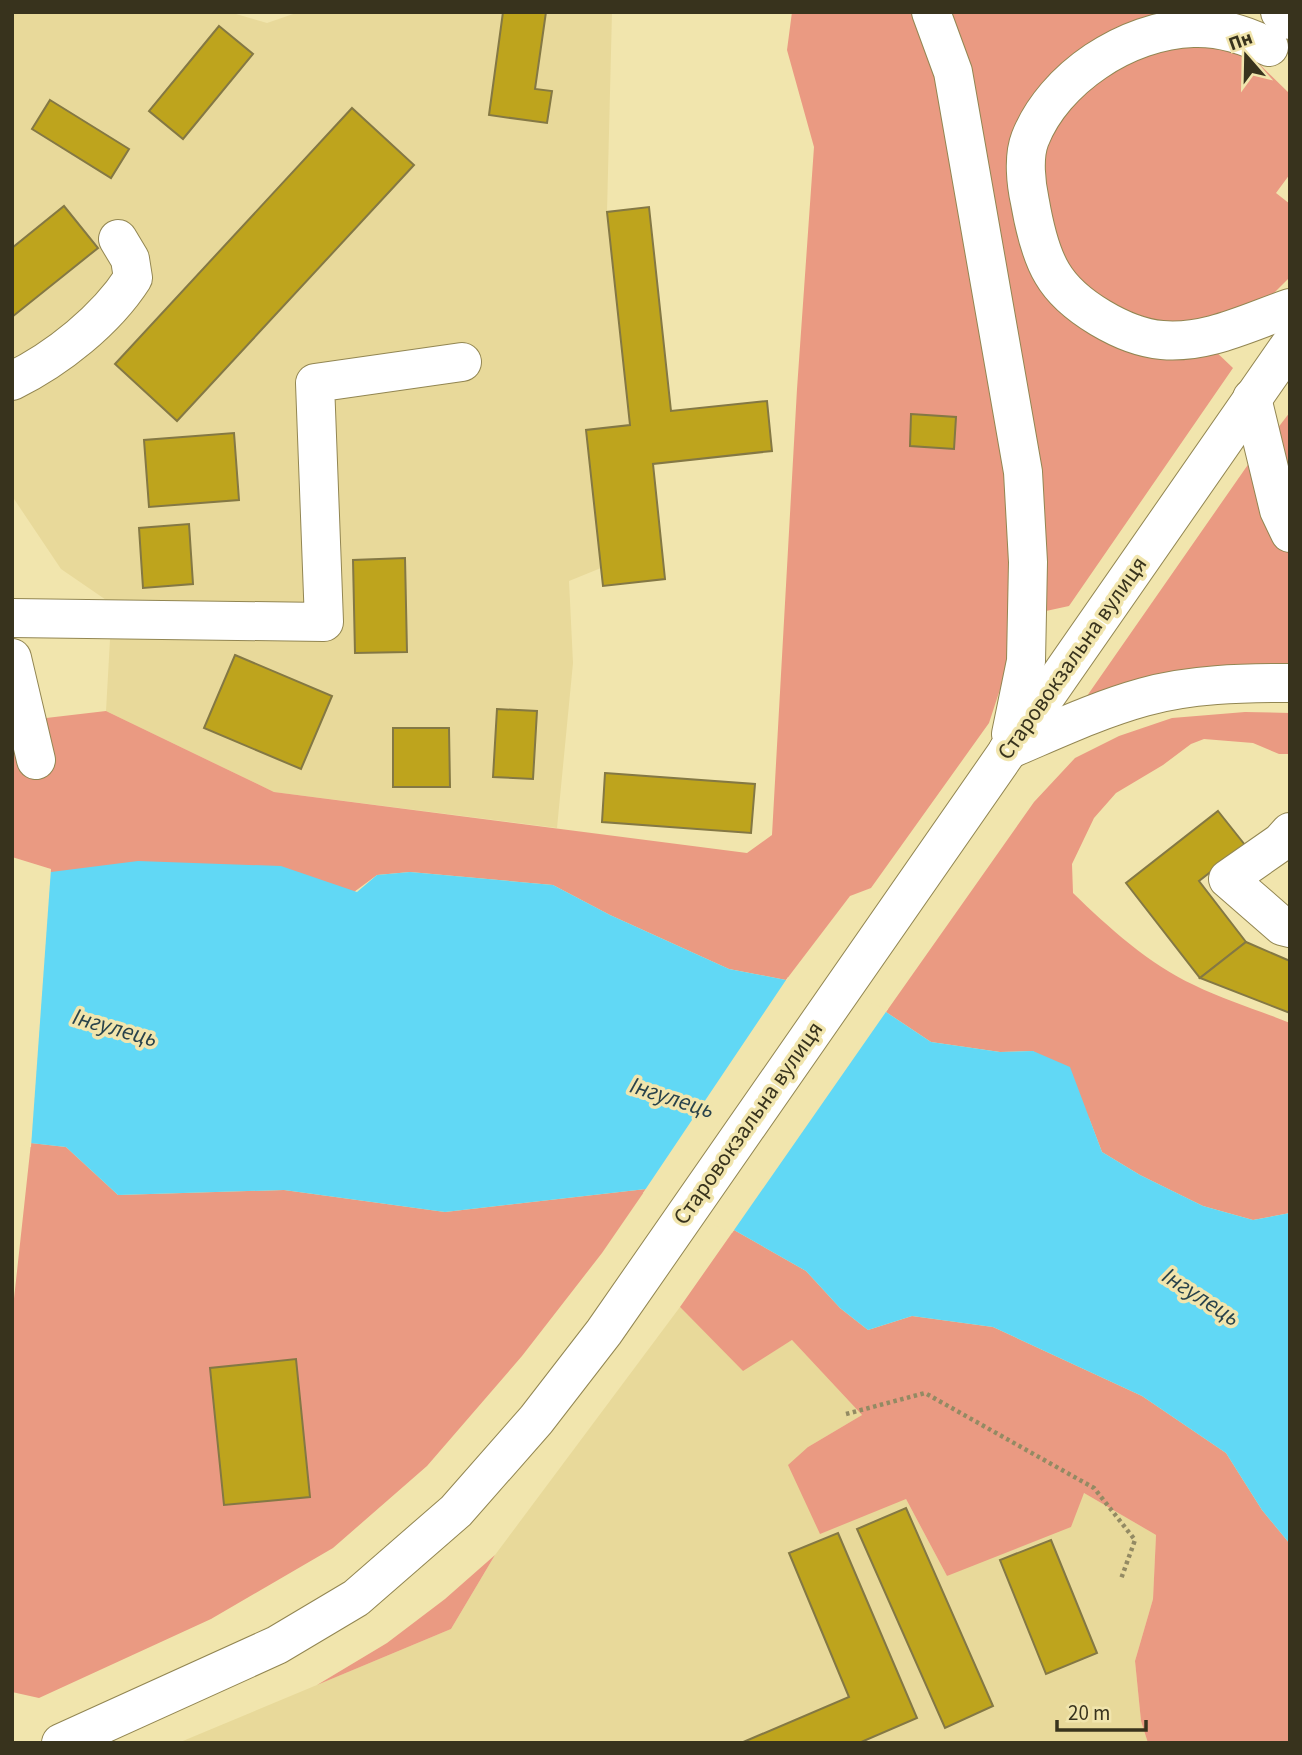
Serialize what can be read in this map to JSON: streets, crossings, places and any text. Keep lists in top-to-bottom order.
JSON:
{
  "streets": {
    "main road": ["Старовокзальна вулиця"]
  },
  "water": ["Інгулець"],
  "scale_bar": "20 m",
  "north": "top"
}
